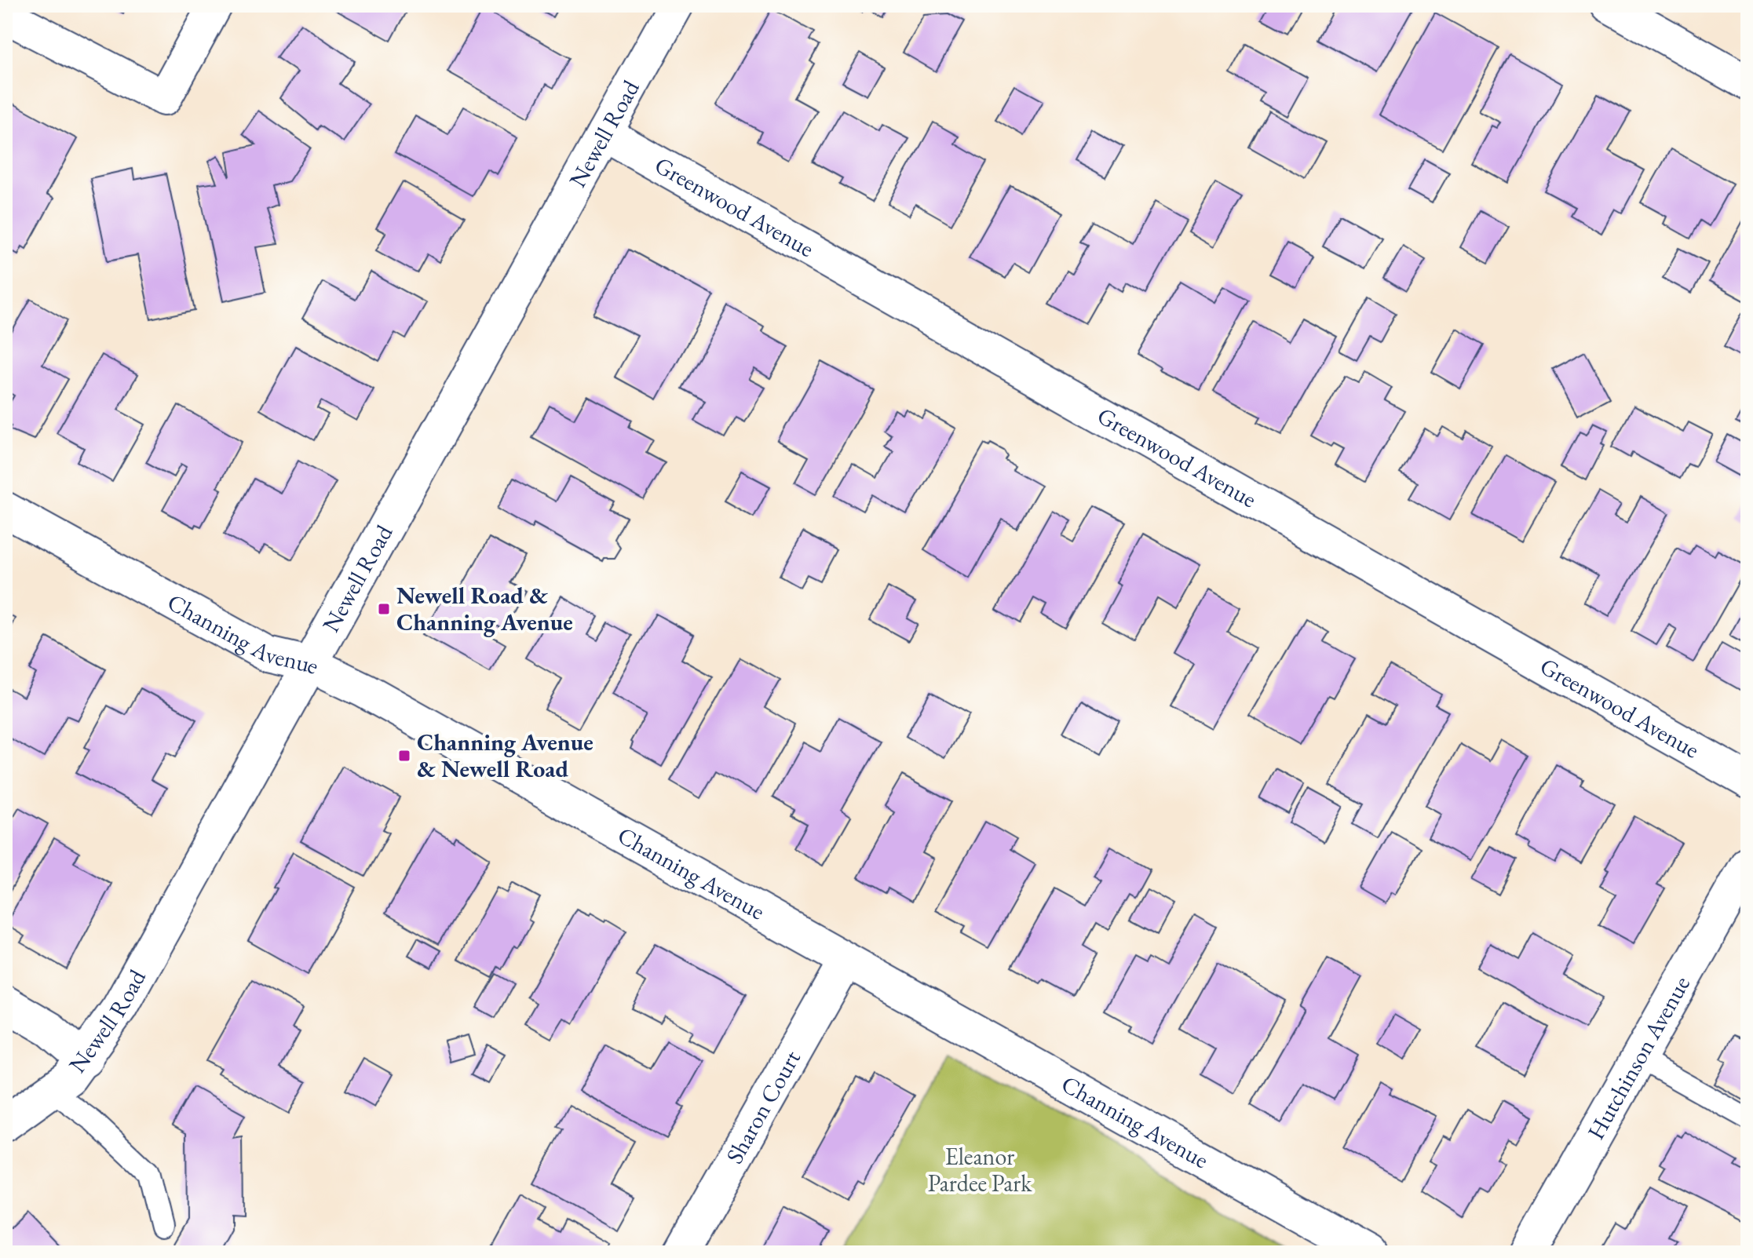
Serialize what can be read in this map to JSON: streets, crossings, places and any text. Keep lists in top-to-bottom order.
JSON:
{
  "streets": {
    "street": [
      "Newell Road",
      "Greenwood Avenue",
      "Channing Avenue",
      "Hutchinson Avenue",
      "Sharon Court"
    ]
  },
  "crossings": [
    ["Newell Road", "Greenwood Avenue"],
    ["Newell Road", "Channing Avenue"],
    ["Channing Avenue", "Sharon Court"]
  ],
  "parks": ["Eleanor Pardee Park"],
  "places": {
    "transit": ["Newell Road & Channing Avenue", "Channing Avenue & Newell Road"]
  }
}
